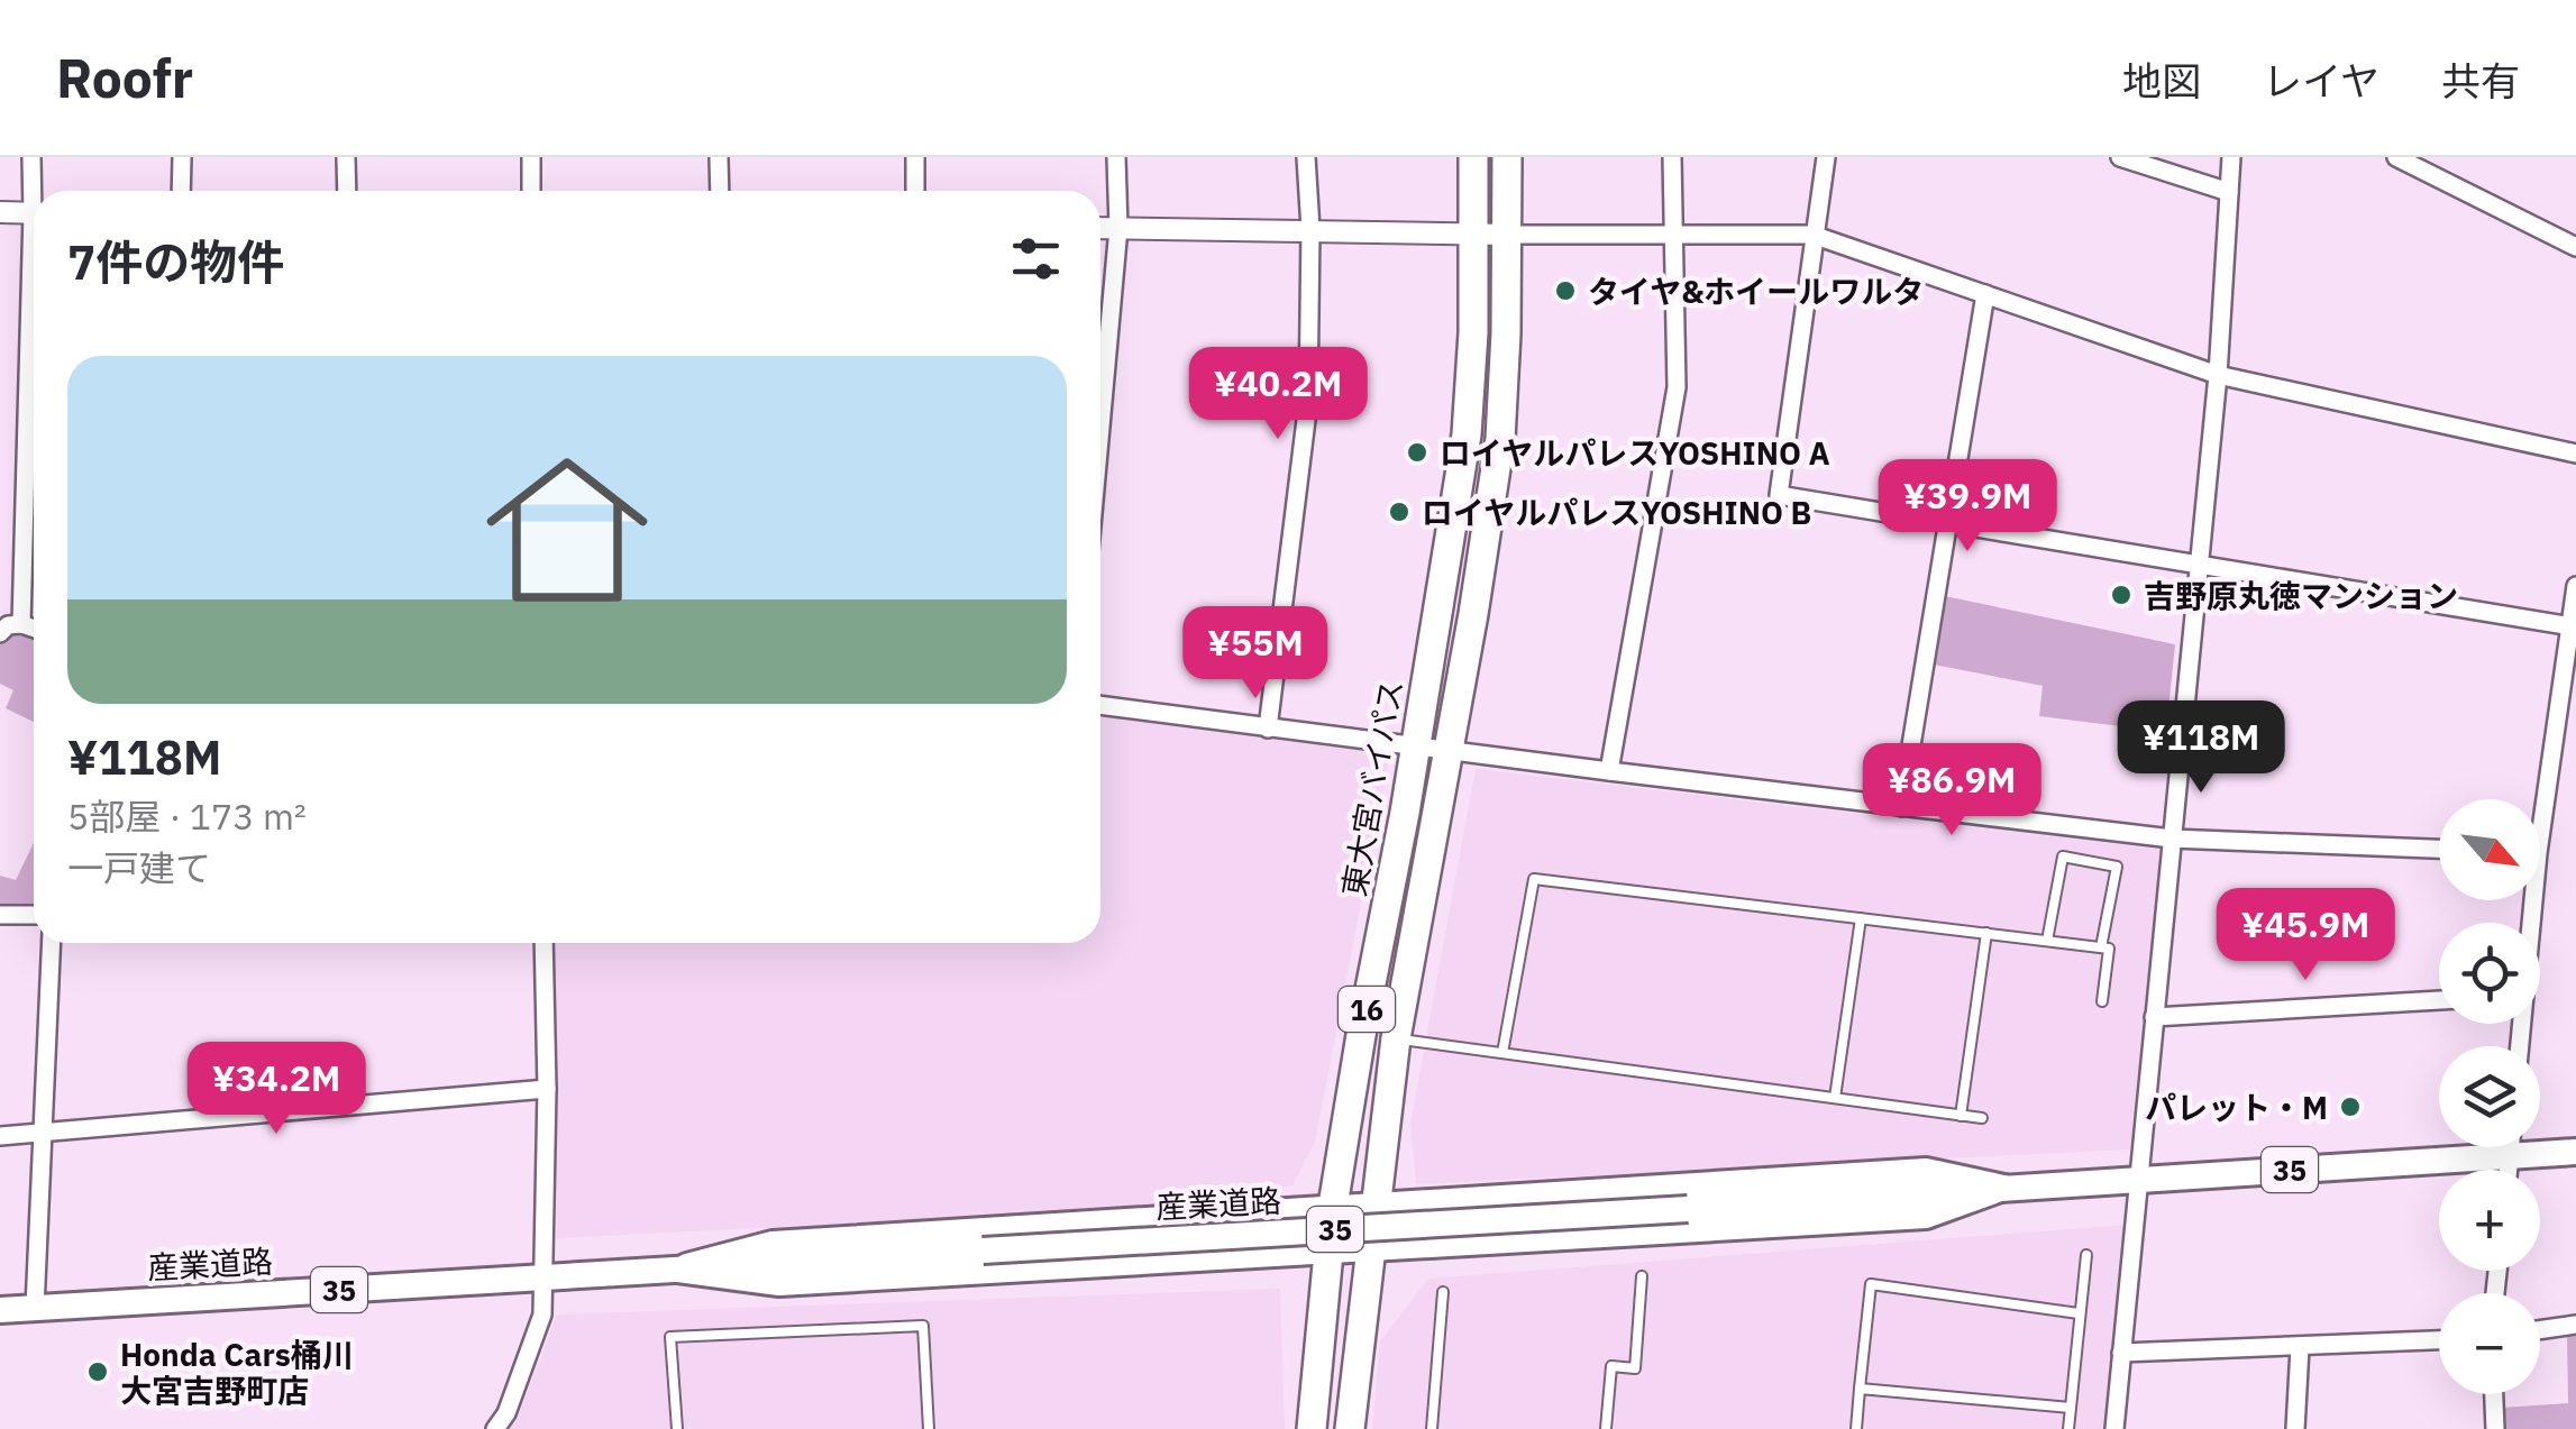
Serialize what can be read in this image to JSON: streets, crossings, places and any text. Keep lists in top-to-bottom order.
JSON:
{
  "streets": {
    "highway": ["東大宮バイパス", "16"],
    "main road": ["35", "産業道路"]
  },
  "crossings": [
    ["東大宮バイパス", "35"],
    ["16", "35"],
    ["35", "産業道路"]
  ],
  "places": [
    "タイヤ&ホイールワルタ",
    "ロイヤルパレスYOSHINO A",
    "ロイヤルパレスYOSHINO B",
    "吉野原丸徳マンション",
    "パレット・M",
    "Honda Cars桶川 大宮吉野町店"
  ],
  "north": "bottom right",
  "page": {
    "header": "Roofr",
    "nav": ["地図", "レイヤ", "共有"],
    "heading": "7件の物件",
    "list": [
      {
        "name": "¥118M",
        "note": "5部屋 · 173 m² · 一戸建て"
      }
    ],
    "price": [
      "¥40.2M",
      "¥39.9M",
      "¥55M",
      "¥118M",
      "¥86.9M",
      "¥45.9M",
      "¥34.2M"
    ],
    "map_buttons": ["+", "−"]
  }
}
